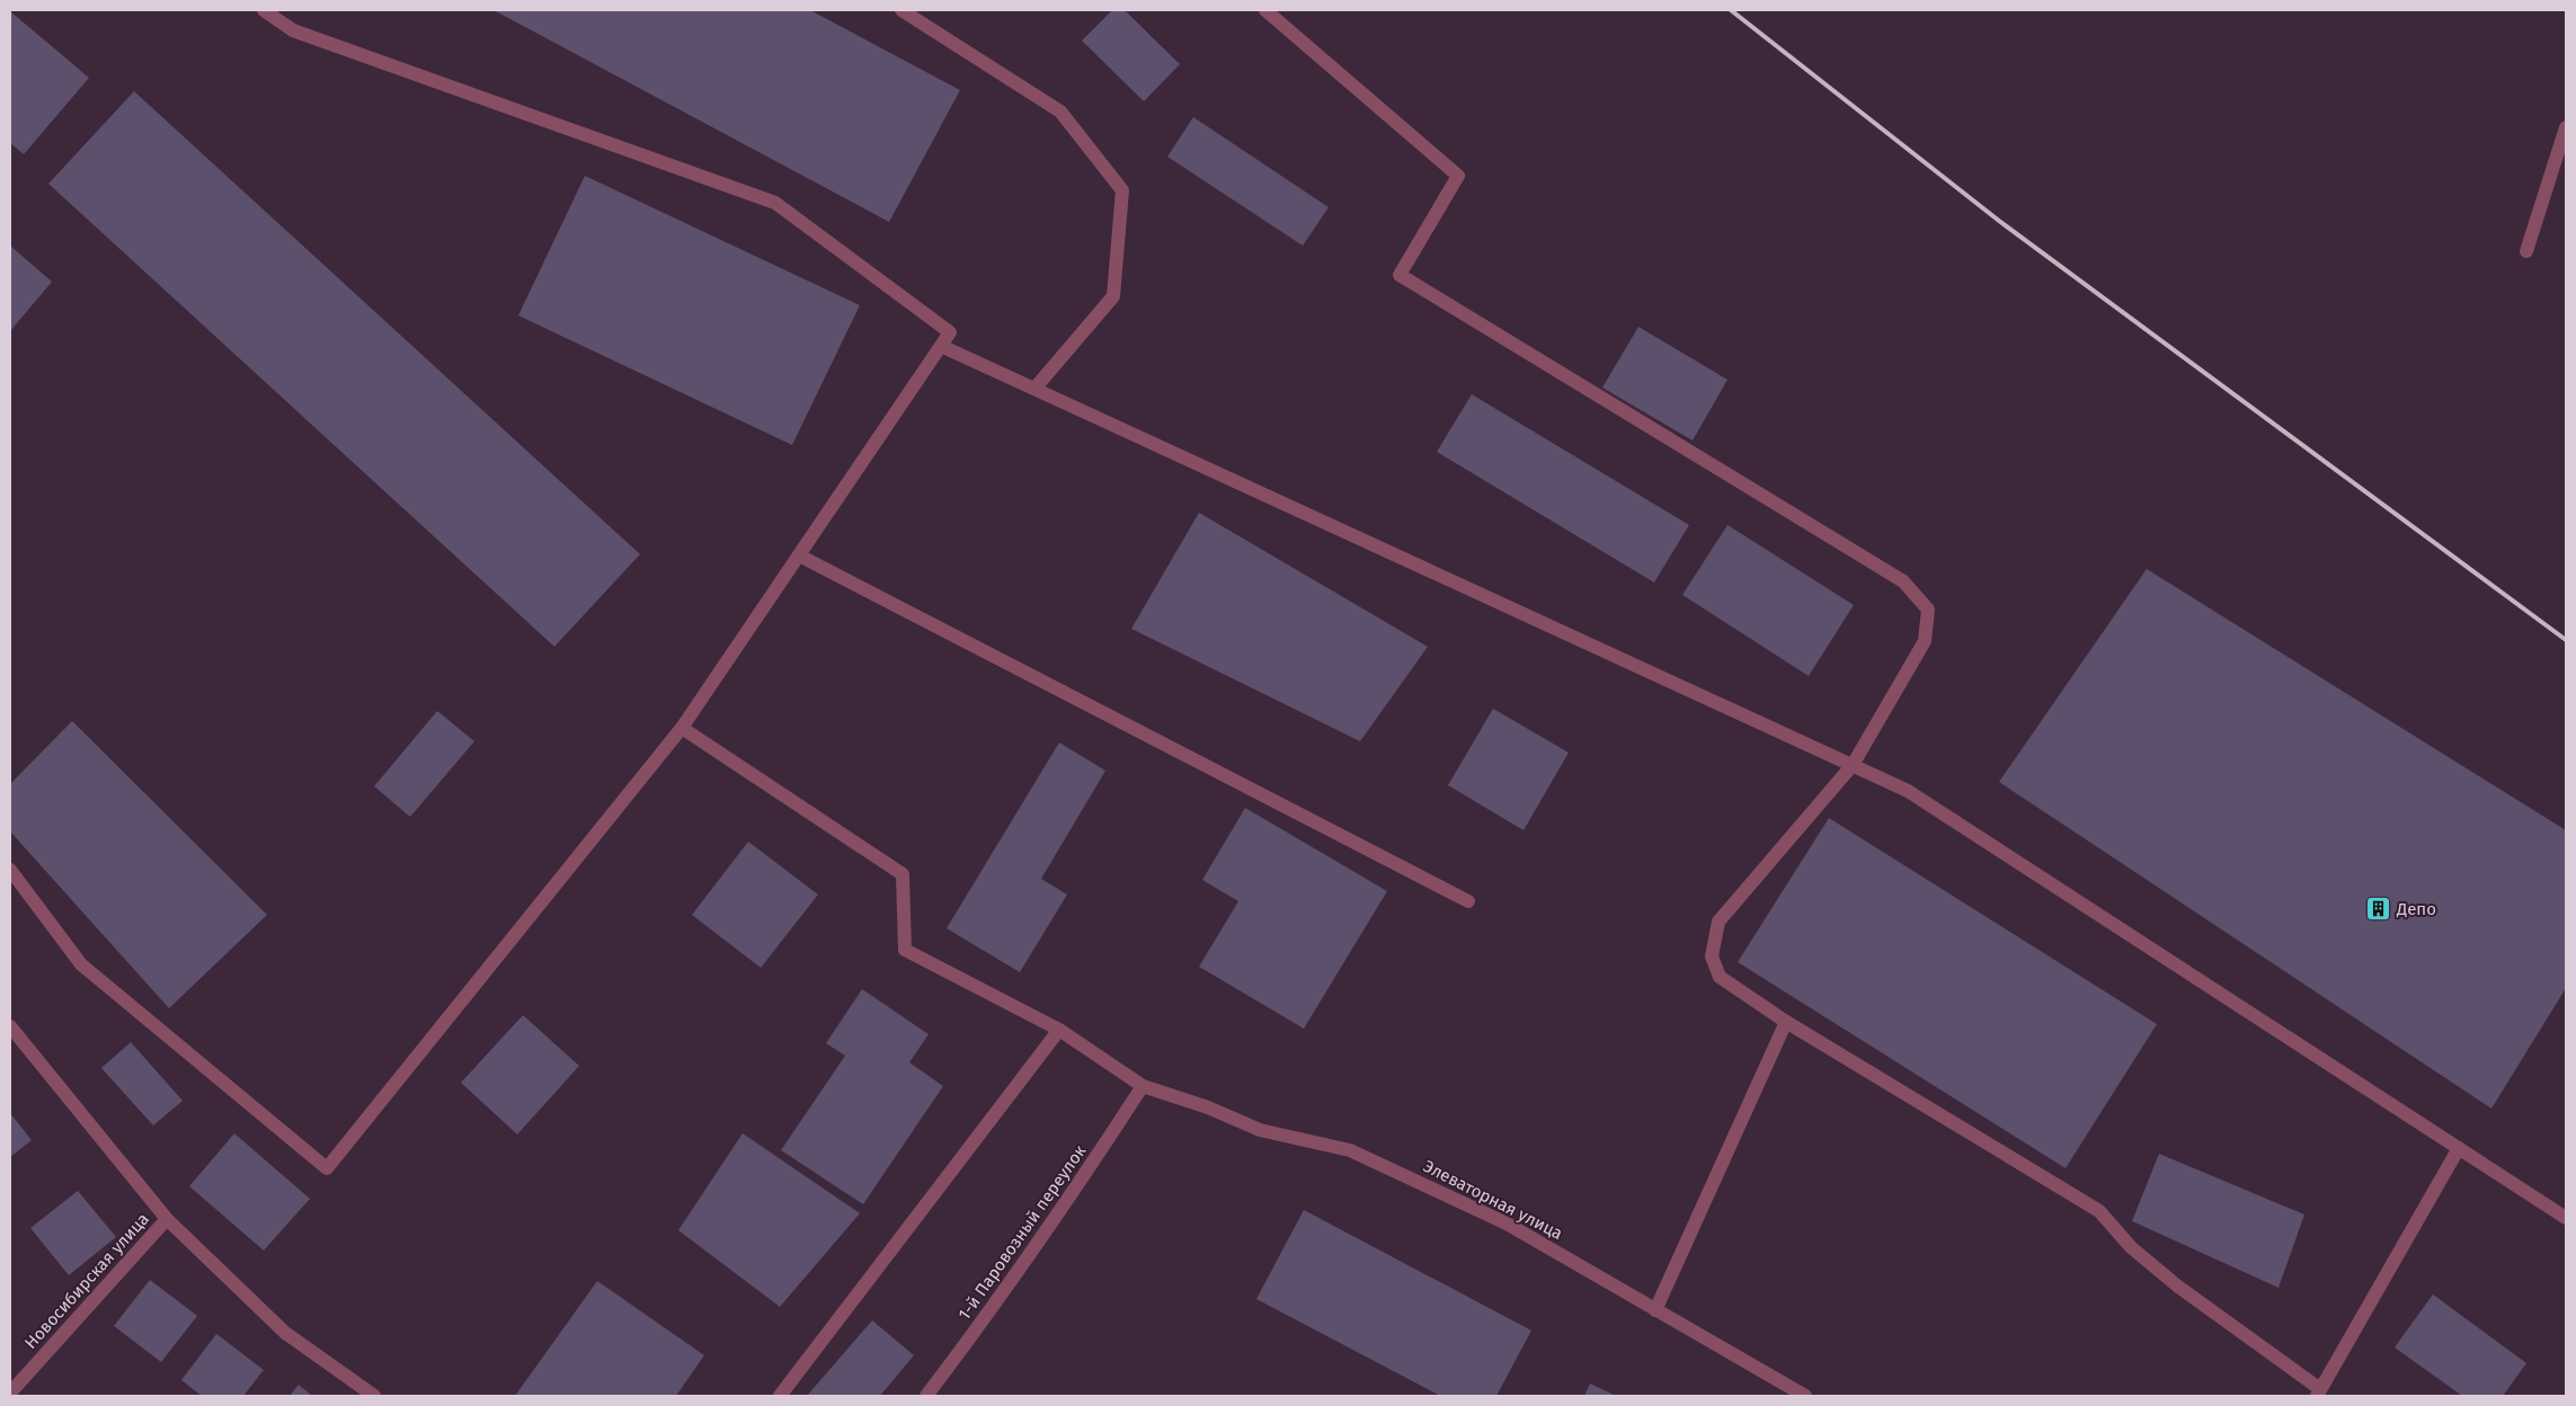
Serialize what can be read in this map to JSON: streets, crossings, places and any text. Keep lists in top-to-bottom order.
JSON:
{
  "streets": {
    "street": ["Элеваторная улица", "1-й Паровозный переулок", "Новосибирская улица"]
  },
  "crossings": [
    ["Элеваторная улица", "1-й Паровозный переулок"]
  ],
  "places": {
    "building": ["Депо"]
  }
}
